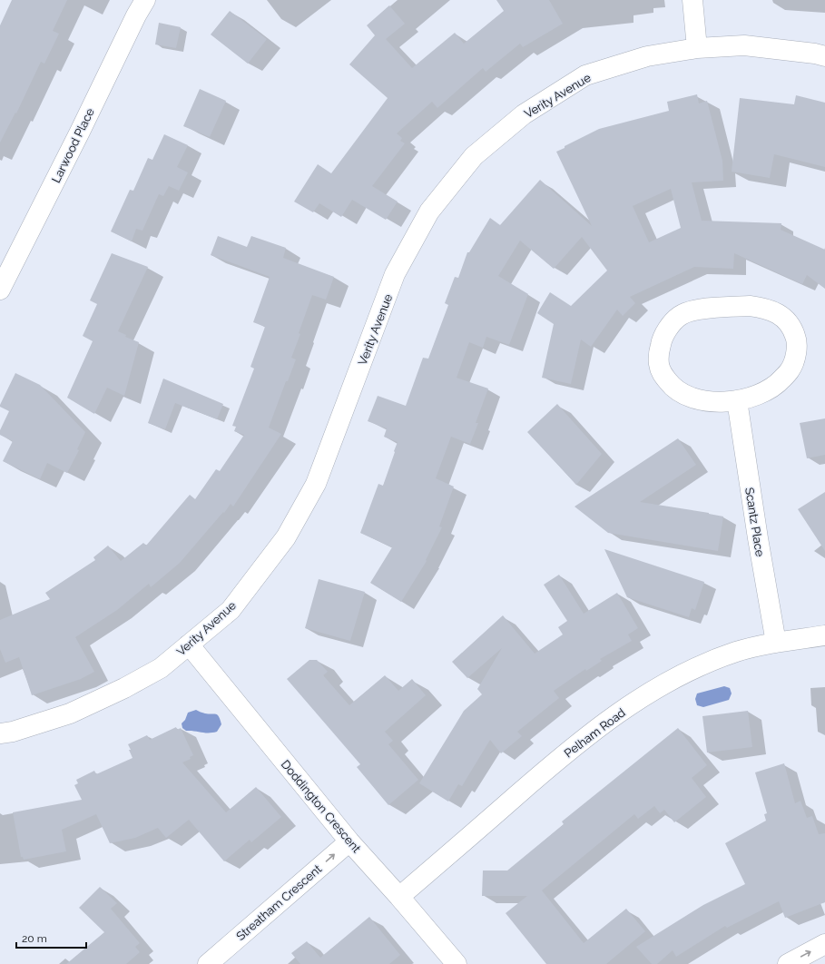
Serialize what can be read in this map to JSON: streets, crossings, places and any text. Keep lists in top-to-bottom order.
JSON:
{
  "streets": {
    "street": [
      "Verity Avenue",
      "Larwood Place",
      "Scantz Place",
      "Pelham Road",
      "Doddington Crescent",
      "Streatham Crescent"
    ]
  },
  "crossings": [
    ["Verity Avenue", "Doddington Crescent"],
    ["Scantz Place", "Pelham Road"],
    ["Pelham Road", "Doddington Crescent"],
    ["Doddington Crescent", "Streatham Crescent"]
  ],
  "one_way": ["Streatham Crescent"],
  "scale_bar": "20 m"
}
